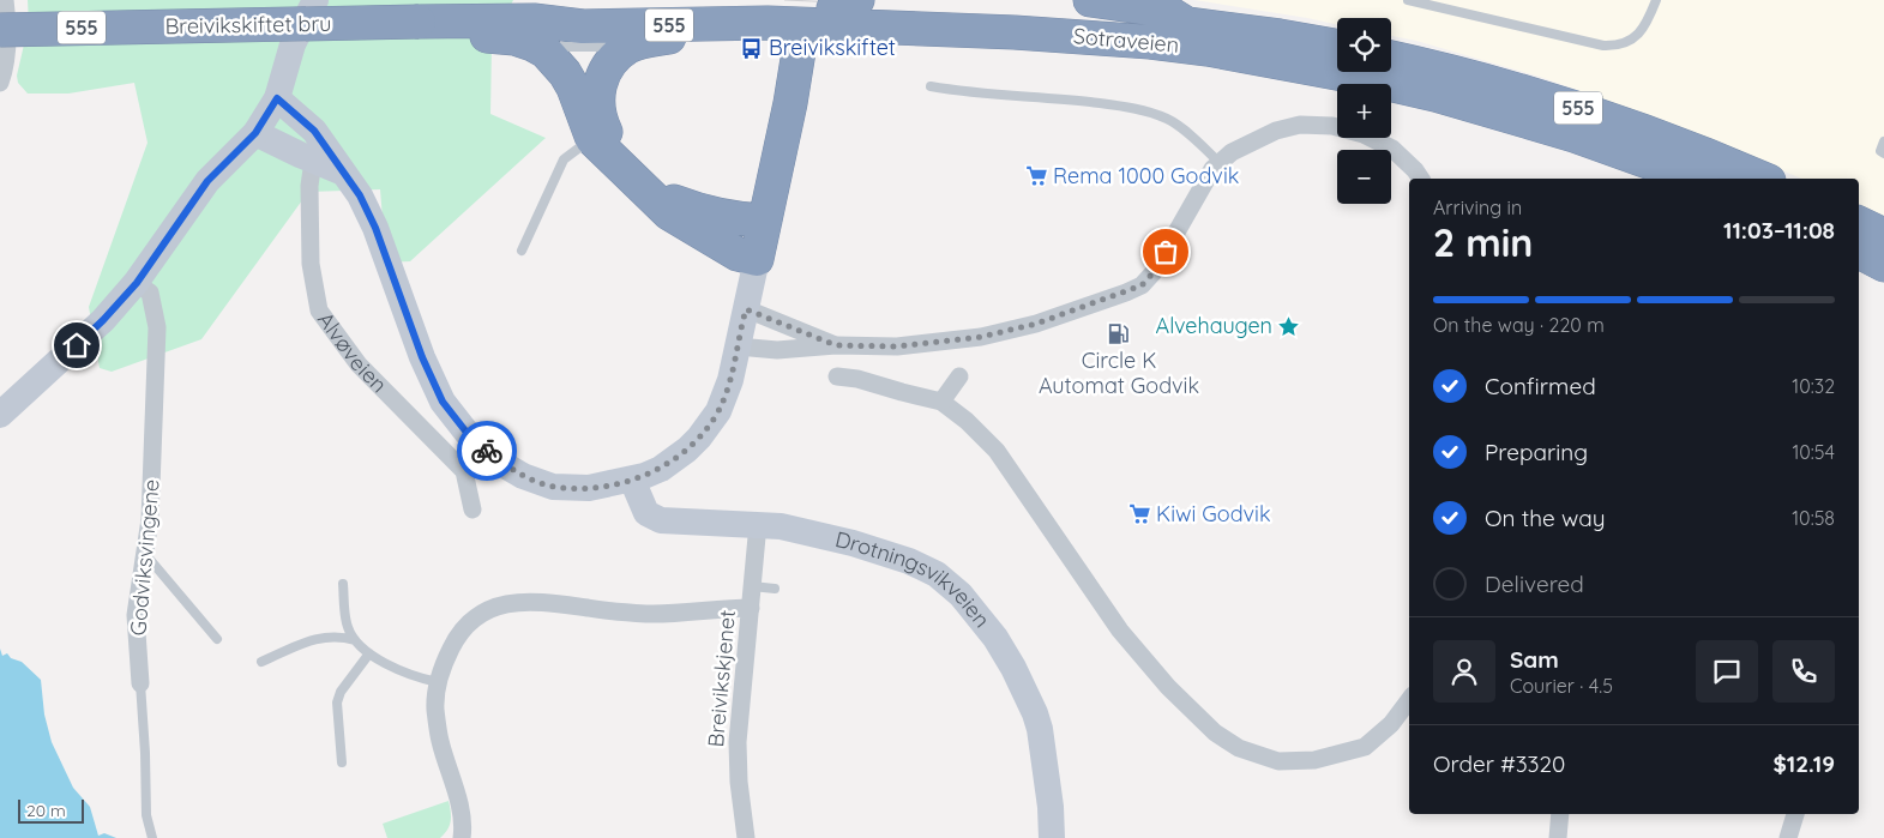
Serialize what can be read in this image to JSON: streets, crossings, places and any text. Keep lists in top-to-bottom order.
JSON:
{
  "streets": {
    "highway": ["Breivikskiftet bru", "555", "Sotraveien"],
    "main road": ["Drotningsvikveien"],
    "street": ["Alvøveien", "Godviksvingene", "Breivikskjenet"]
  },
  "crossings": [
    ["Breivikskiftet bru", "555"],
    ["Breivikskiftet bru", "Sotraveien"],
    ["555", "Sotraveien"],
    ["Drotningsvikveien", "Breivikskjenet"]
  ],
  "places": {
    "bus stop": ["Breivikskiftet"],
    "supermarket": ["Rema 1000 Godvik", "Kiwi Godvik"],
    "place": ["Alvehaugen"],
    "fuel station": ["Circle K Automat Godvik"]
  },
  "scale_bar": "20 m",
  "page": {
    "map_buttons": ["+", "−"],
    "heading": ["2 min", "Arriving in", "11:03–11:08"],
    "panel": [
      "Sam",
      "Courier · 4.5",
      "Order #3320",
      "$12.19"
    ],
    "bar": "On the way · 220 m",
    "list": [
      ["Confirmed", "10:32"],
      ["Preparing", "10:54"],
      ["On the way", "10:58"],
      "Delivered"
    ],
    "scale": "20 m"
  }
}
